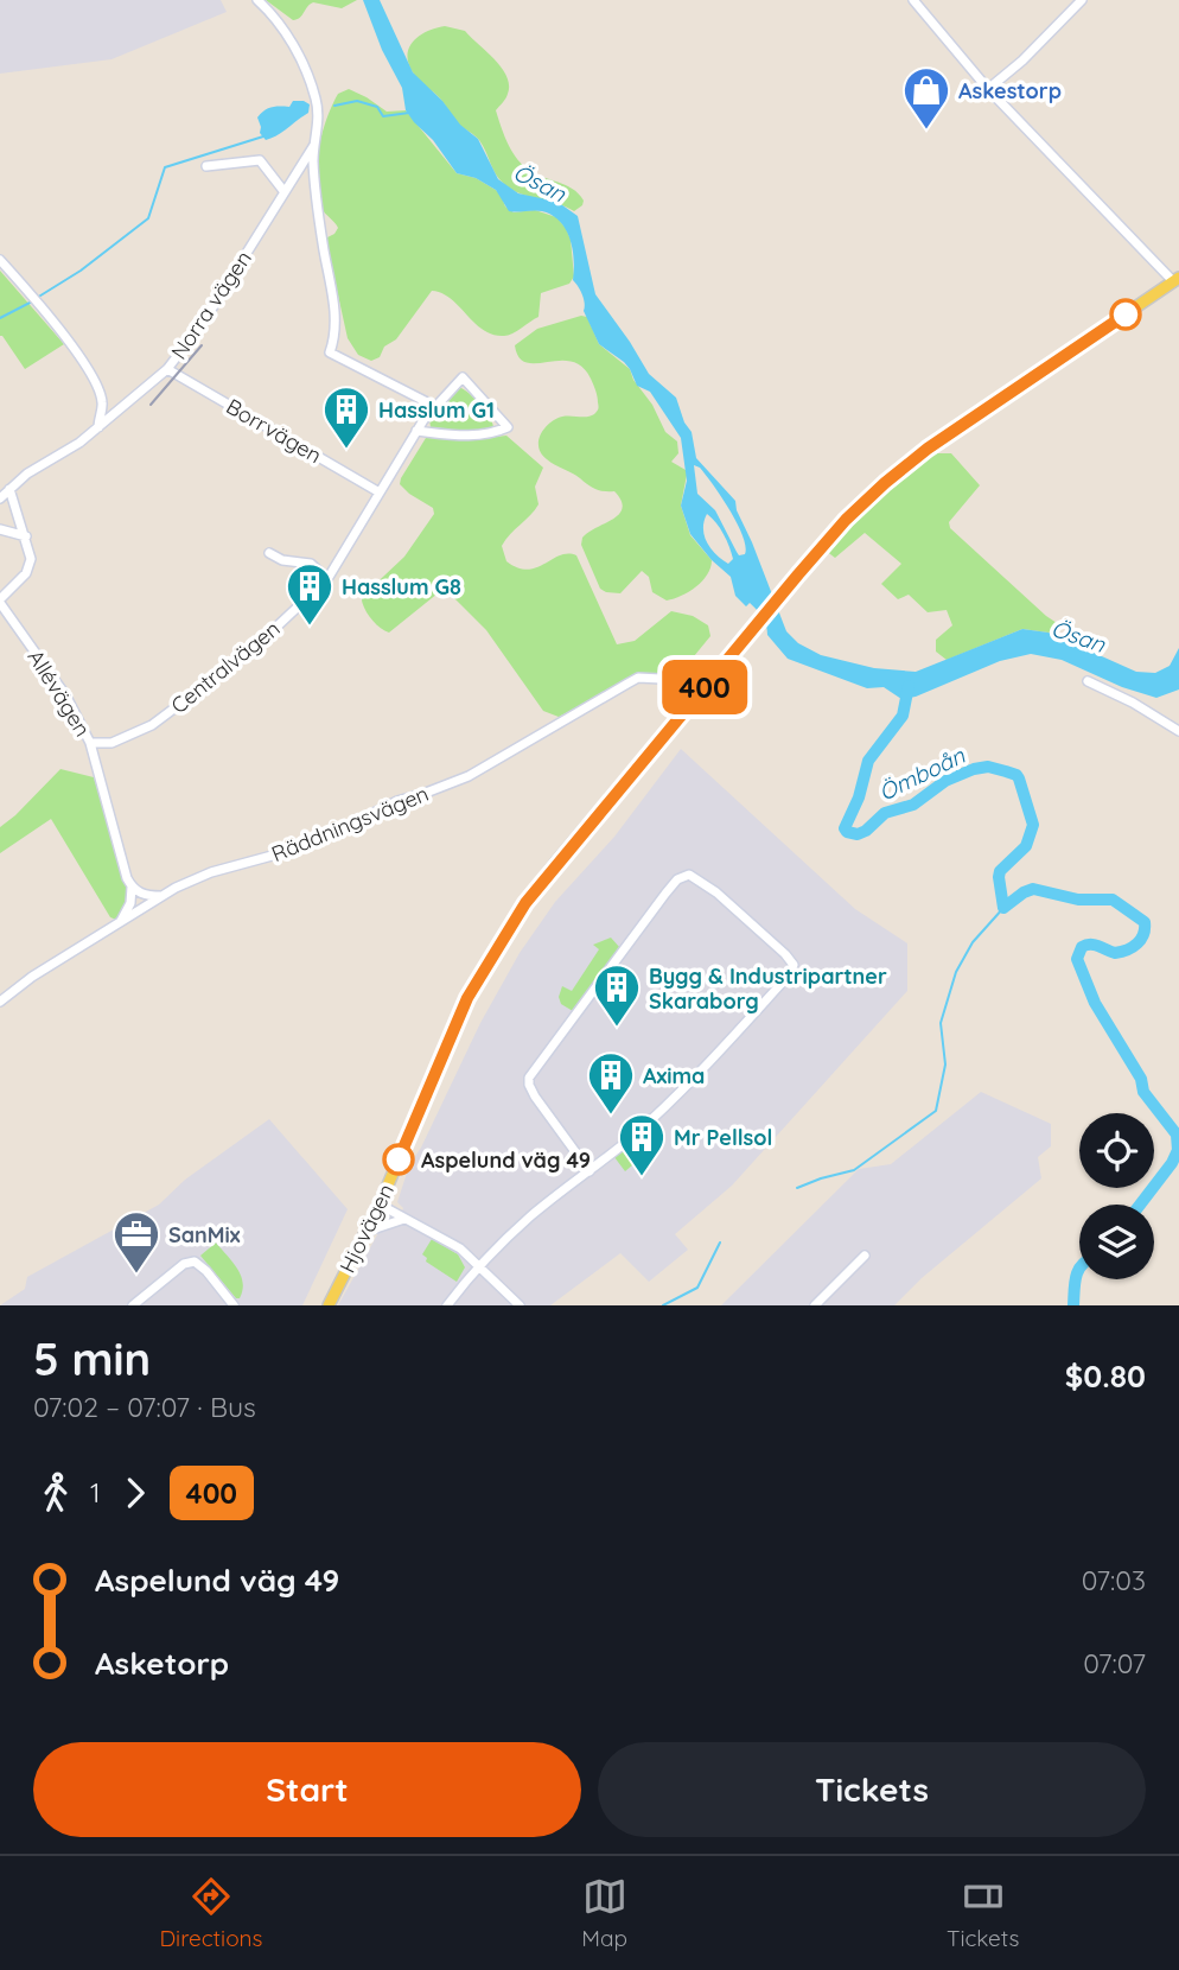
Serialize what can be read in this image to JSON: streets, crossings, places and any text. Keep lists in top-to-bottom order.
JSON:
{
  "streets": {
    "main road": ["Hjovägen"],
    "street": [
      "Norra vägen",
      "Borrvägen",
      "Centralvägen",
      "Allévägen",
      "Räddningsvägen"
    ]
  },
  "crossings": [
    ["Norra vägen", "Borrvägen"],
    ["Norra vägen", "Allévägen"],
    ["Borrvägen", "Centralvägen"],
    ["Centralvägen", "Allévägen"]
  ],
  "water": ["Ösan", "Ömboån"],
  "places": {
    "shop": ["Askestorp"],
    "building": [
      "Hasslum G1",
      "Hasslum G8",
      "Bygg & Industripartner Skaraborg",
      "Axima",
      "Mr Pellsol"
    ],
    "other": ["Aspelund väg 49"],
    "office": ["SanMix"]
  },
  "lines": ["bus line 400"],
  "page": {
    "on_map": "400",
    "heading": ["5 min", "07:02 – 07:07 · Bus", "$0.80"],
    "legs": ["1", "400"],
    "list": [
      {
        "name": "Aspelund väg 49",
        "value": "07:03"
      },
      {
        "name": "Asketorp",
        "value": "07:07"
      }
    ],
    "buttons": ["Start", "Tickets"],
    "tabs": ["Directions", "Map", "Tickets"]
  }
}
